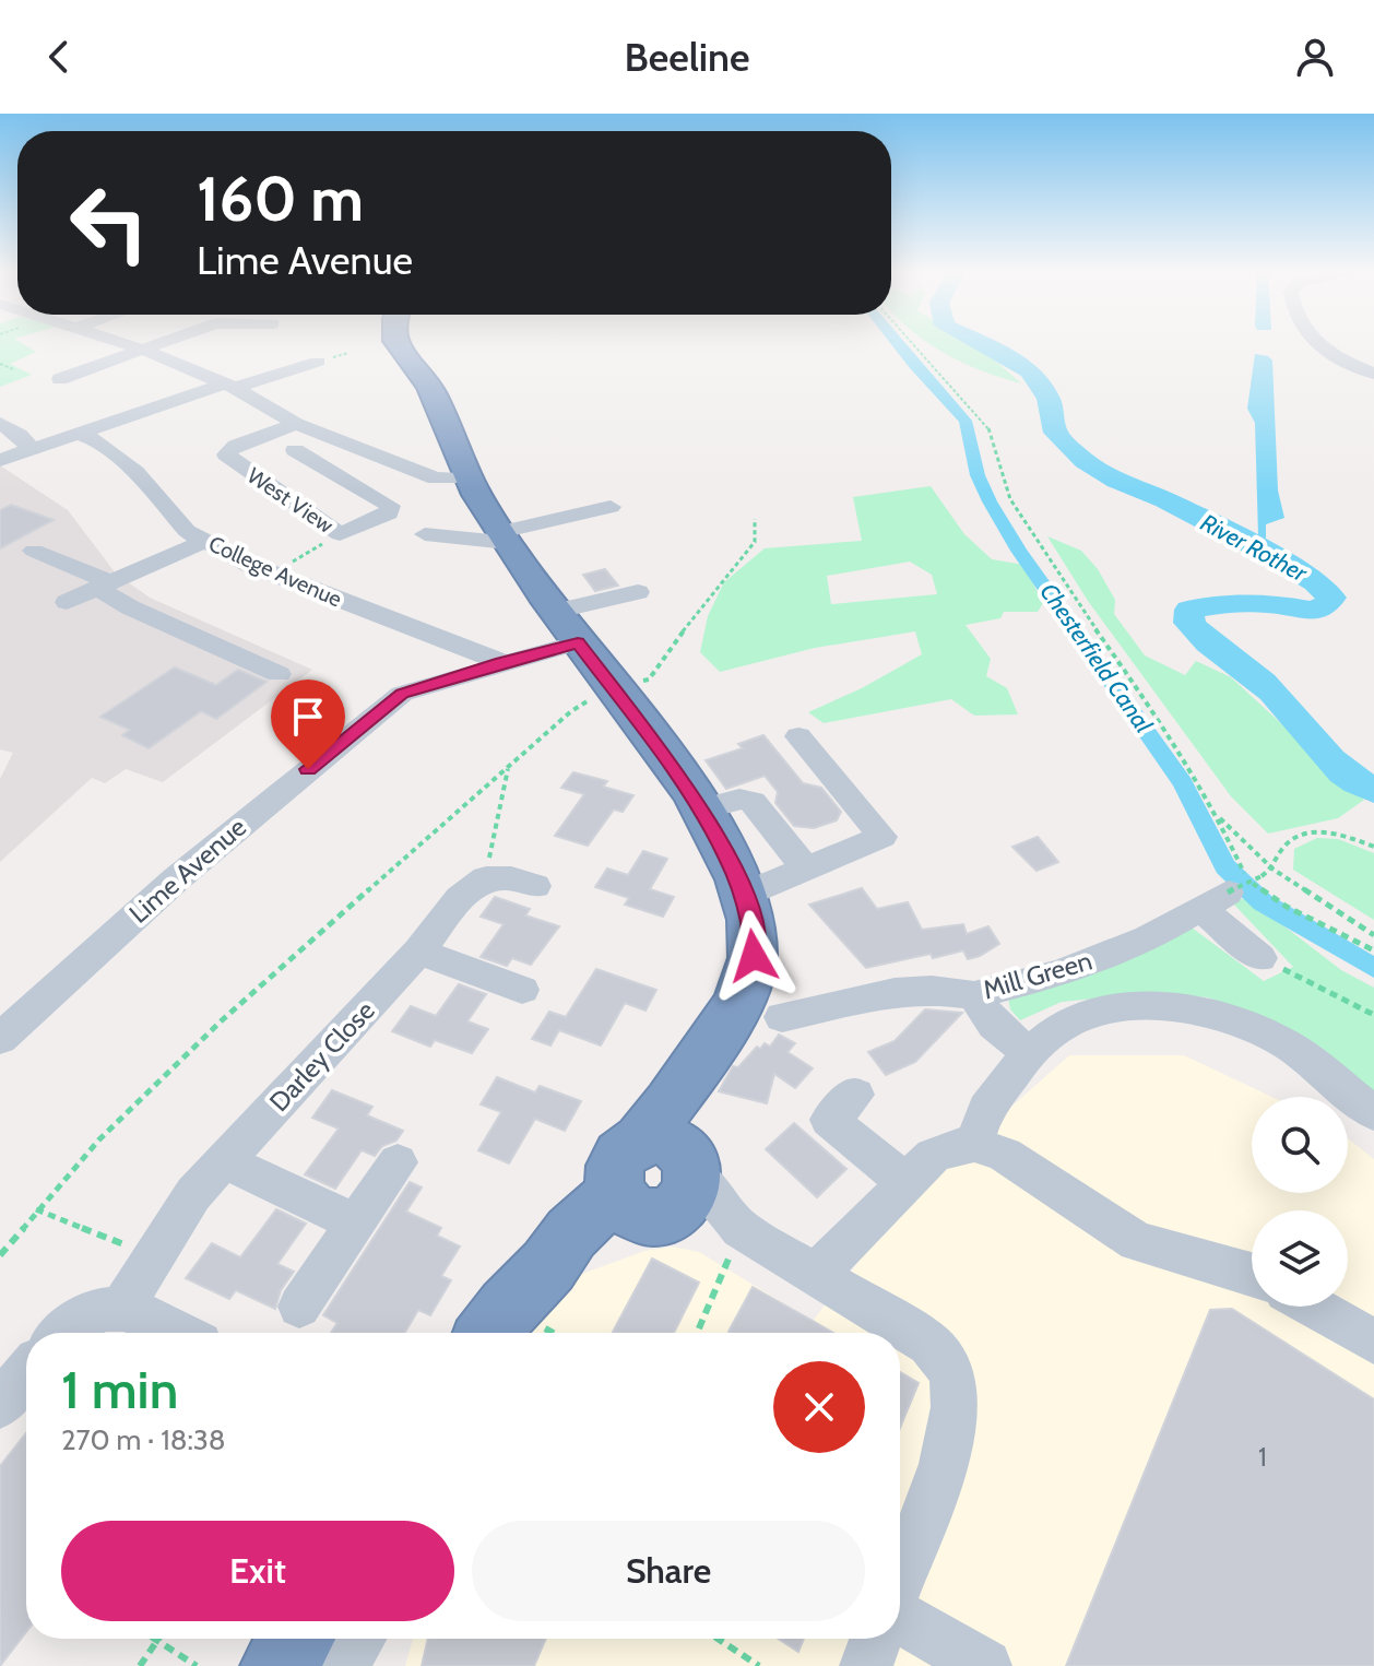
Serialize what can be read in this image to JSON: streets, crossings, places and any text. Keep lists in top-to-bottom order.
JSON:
{
  "streets": {
    "street": [
      "West View",
      "College Avenue",
      "Lime Avenue",
      "Mill Green",
      "Darley Close"
    ]
  },
  "crossings": [
    ["College Avenue", "Lime Avenue"]
  ],
  "water": ["River Rother", "Chesterfield Canal"],
  "house_numbers": ["1"],
  "page": {
    "header": "Beeline",
    "turn": ["160 m", "Lime Avenue"],
    "heading": ["1 min", "270 m · 18:38"],
    "buttons": ["Exit", "Share"]
  }
}
